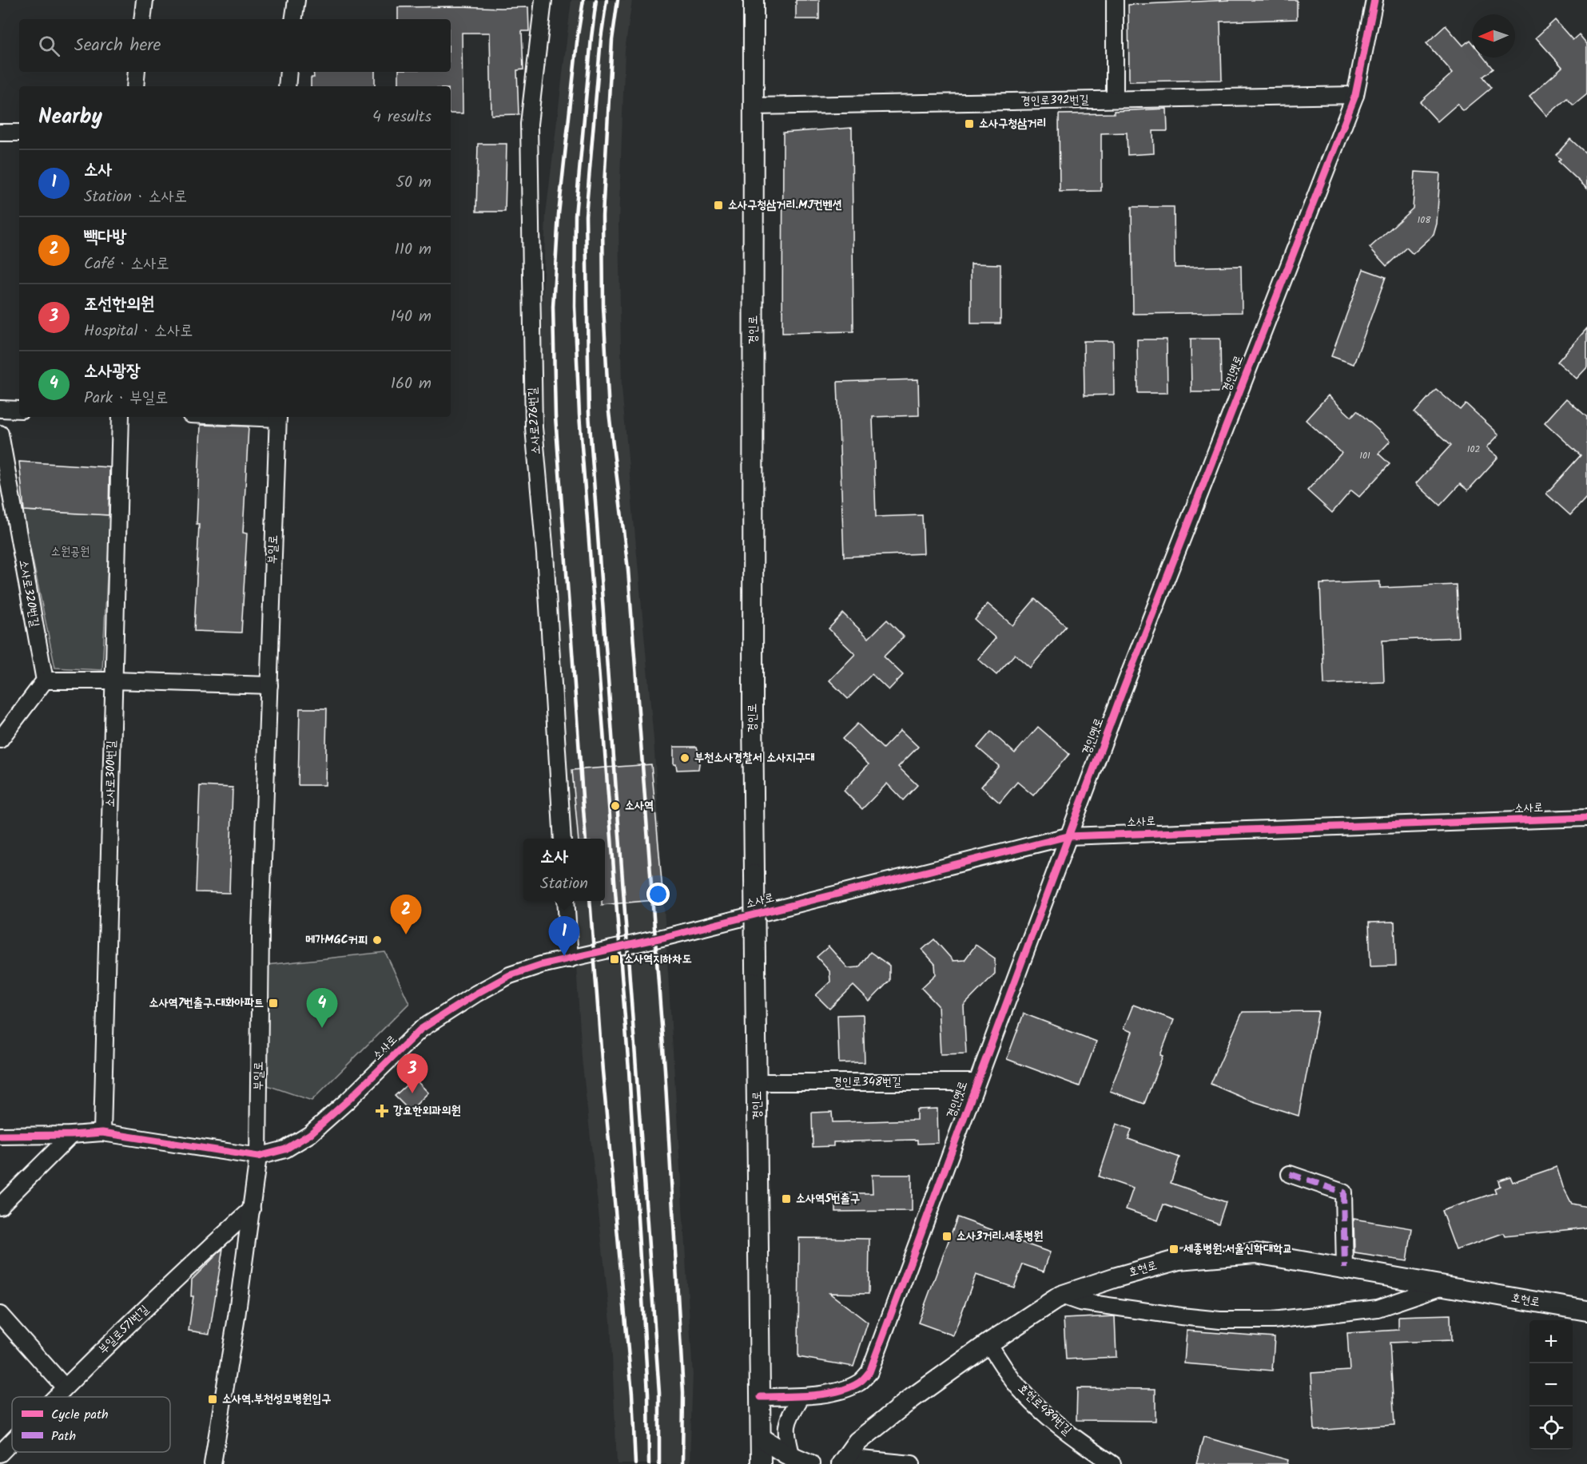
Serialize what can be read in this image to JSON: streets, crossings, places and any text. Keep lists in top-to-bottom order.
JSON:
{
  "streets": {
    "main road": ["경인로", "호현로"],
    "street": [
      "경인로392번길",
      "경인옛로",
      "소사로276번길",
      "부일로",
      "소사로320번길",
      "소사로300번길",
      "소사로",
      "경인로348번길",
      "부일로571번길",
      "호현로489번길"
    ]
  },
  "crossings": [
    ["경인로392번길", "경인로"],
    ["경인로392번길", "경인옛로"],
    ["경인로", "경인옛로"],
    ["경인로", "경인로348번길"],
    ["경인옛로", "소사로"],
    ["경인옛로", "경인로348번길"],
    ["부일로", "소사로"],
    ["부일로", "부일로571번길"],
    ["소사로300번길", "소사로"],
    ["호현로", "호현로489번길"]
  ],
  "parks": ["소원공원"],
  "places": {
    "transit": [
      "소사구청삼거리",
      "소사구청삼거리.MJ컨벤션",
      "소사역지하차도",
      "소사역7번출구.대화아파트",
      "소사역5번출구",
      "소사3거리.세종병원",
      "세종병원.서울신학대학교",
      "소사역.부천성모병원입구"
    ],
    "other": ["부천소사경찰서 소사지구대", "소사역", "메가MGC커피"],
    "health": ["강요한외과의원"]
  },
  "house_numbers": ["108", "102", "101"],
  "legend": ["Cycle path", "Path"],
  "north": "left",
  "page": {
    "search": "Search here",
    "heading": ["Nearby", "4 results"],
    "list": [
      {
        "mark": "1",
        "name": "소사",
        "note": "Station · 소사로",
        "value": "50 m"
      },
      {
        "mark": "2",
        "name": "빽다방",
        "note": "Café · 소사로",
        "value": "110 m"
      },
      {
        "mark": "3",
        "name": "조선한의원",
        "note": "Hospital · 소사로",
        "value": "140 m"
      },
      {
        "mark": "4",
        "name": "소사광장",
        "note": "Park · 부일로",
        "value": "160 m"
      }
    ],
    "popup": ["소사", "Station"],
    "pins": [
      "2",
      "1",
      "4",
      "3"
    ],
    "map_buttons": ["+", "−"]
  }
}
